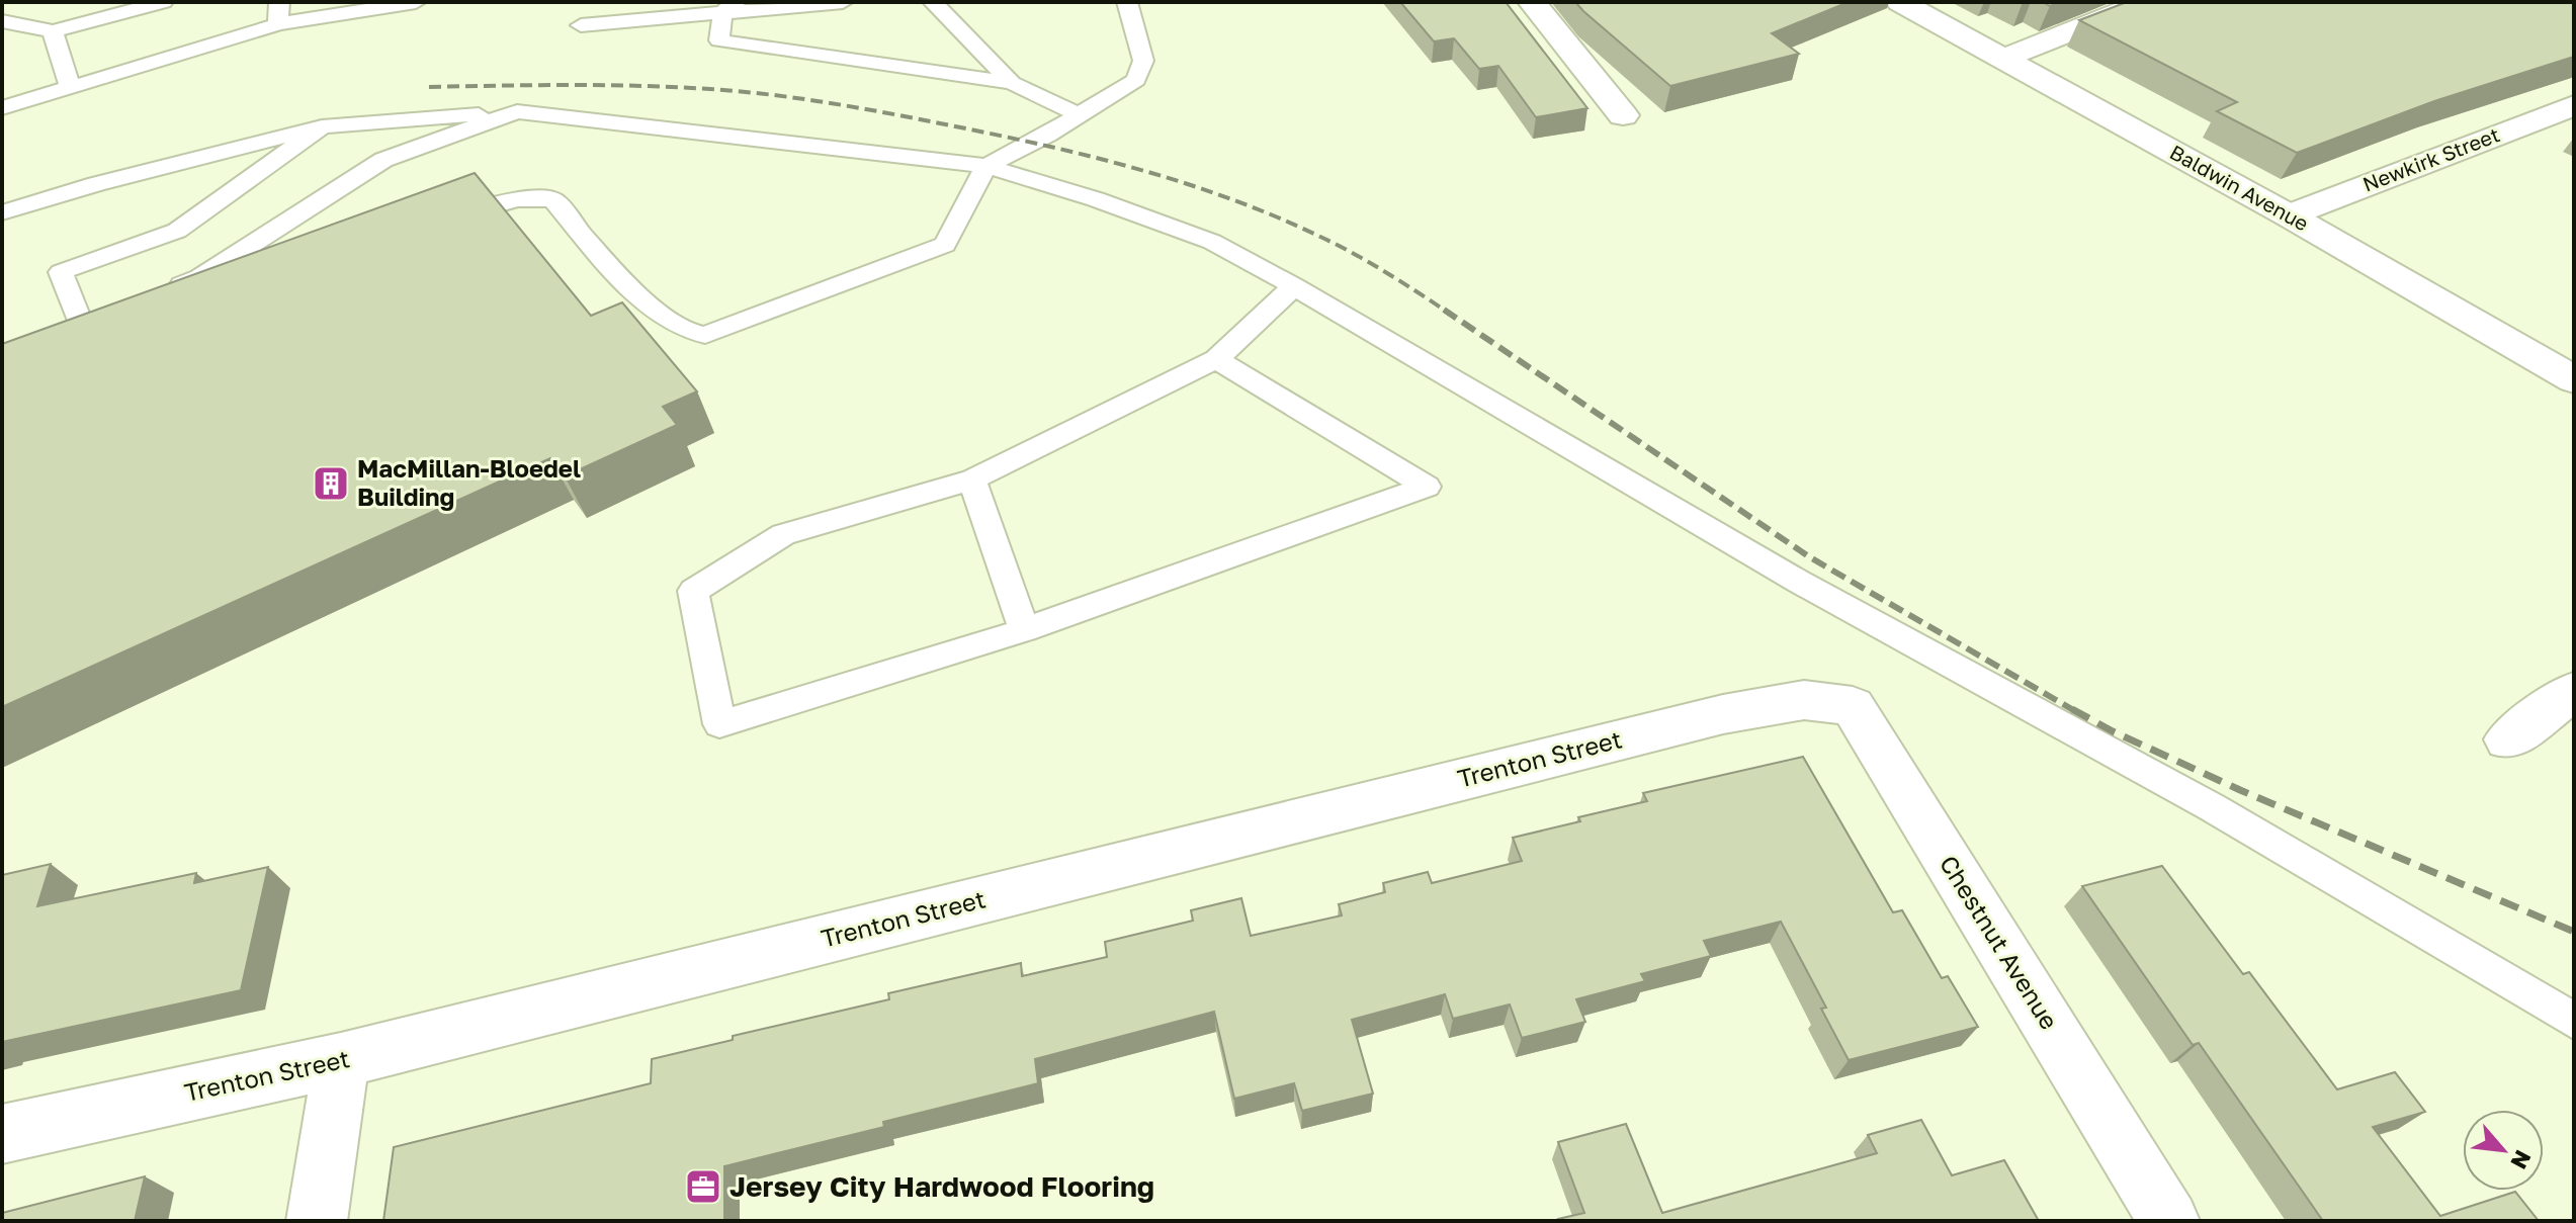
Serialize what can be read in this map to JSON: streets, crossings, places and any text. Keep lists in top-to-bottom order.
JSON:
{
  "streets": {
    "street": [
      "Newkirk Street",
      "Baldwin Avenue",
      "Trenton Street",
      "Chestnut Avenue"
    ]
  },
  "crossings": [
    ["Newkirk Street", "Baldwin Avenue"],
    ["Trenton Street", "Chestnut Avenue"]
  ],
  "places": {
    "building": ["MacMillan-Bloedel Building"],
    "office": ["Jersey City Hardwood Flooring"]
  },
  "north": "bottom right"
}
